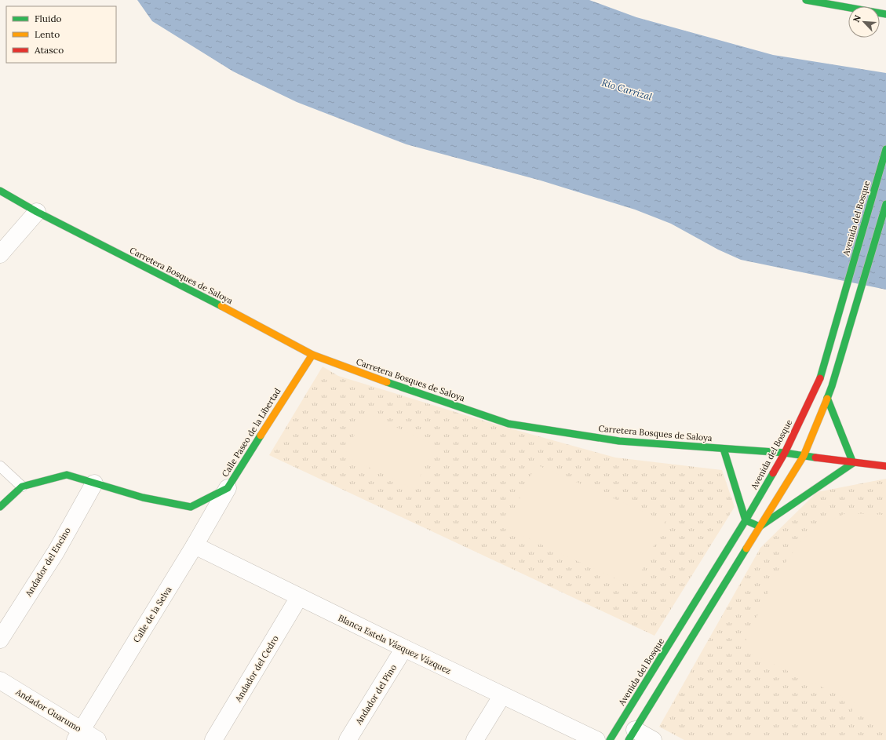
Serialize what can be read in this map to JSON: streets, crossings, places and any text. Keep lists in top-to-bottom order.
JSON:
{
  "streets": {
    "street": [
      "Avenida del Bosque",
      "Carretera Bosques de Saloya",
      "Calle Paseo de la Libertad",
      "Andador del Encino",
      "Calle de la Selva",
      "Blanca Estela Vázquez Vázquez",
      "Andador del Cedro",
      "Andador del Pino",
      "Andador Guarumo"
    ]
  },
  "crossings": [
    ["Avenida del Bosque", "Carretera Bosques de Saloya"],
    ["Carretera Bosques de Saloya", "Calle Paseo de la Libertad"],
    ["Calle Paseo de la Libertad", "Andador del Encino"],
    ["Calle Paseo de la Libertad", "Calle de la Selva"],
    ["Calle de la Selva", "Blanca Estela Vázquez Vázquez"],
    ["Calle de la Selva", "Andador Guarumo"],
    ["Blanca Estela Vázquez Vázquez", "Andador del Cedro"],
    ["Blanca Estela Vázquez Vázquez", "Andador del Pino"]
  ],
  "water": ["Rio Carrizal"],
  "legend": ["Fluido", "Lento", "Atasco"],
  "north": "top left"
}
